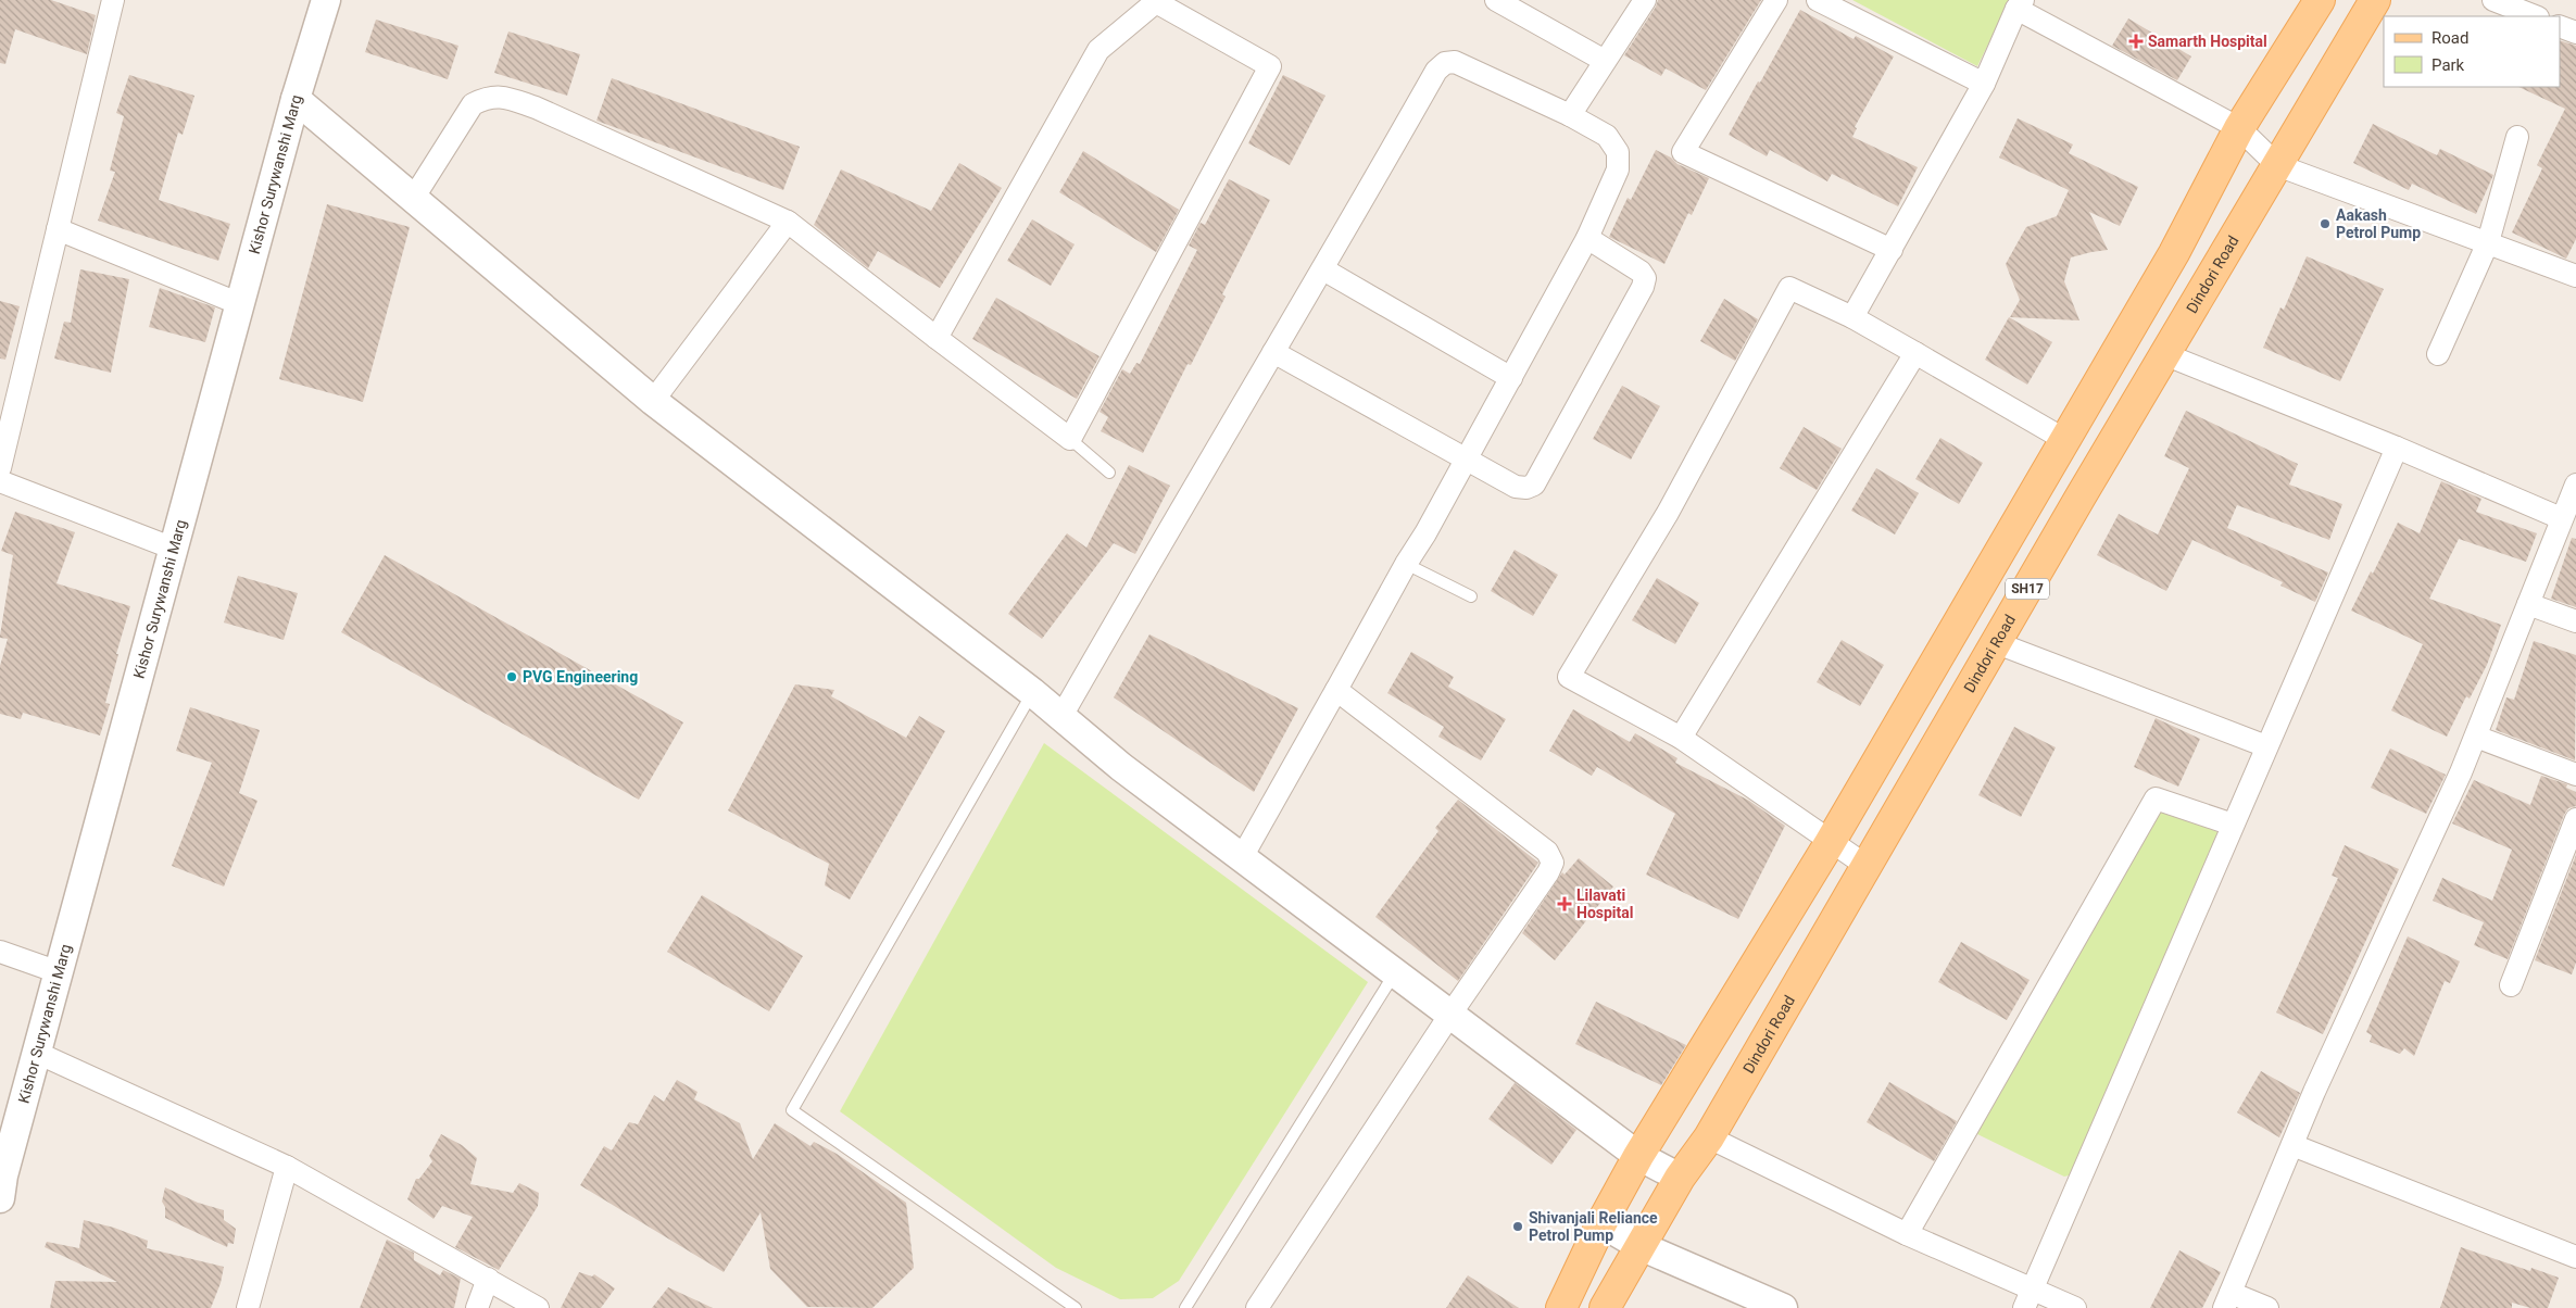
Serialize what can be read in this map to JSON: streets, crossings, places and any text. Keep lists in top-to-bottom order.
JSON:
{
  "streets": {
    "main road": ["Dindori Road", "SH17"],
    "street": ["Kishor Surywanshi Marg"]
  },
  "places": {
    "health": ["Samarth Hospital", "Lilavati Hospital"],
    "other": ["Aakash Petrol Pump", "PVG Engineering", "Shivanjali Reliance Petrol Pump"]
  },
  "legend": ["Road", "Park"]
}
